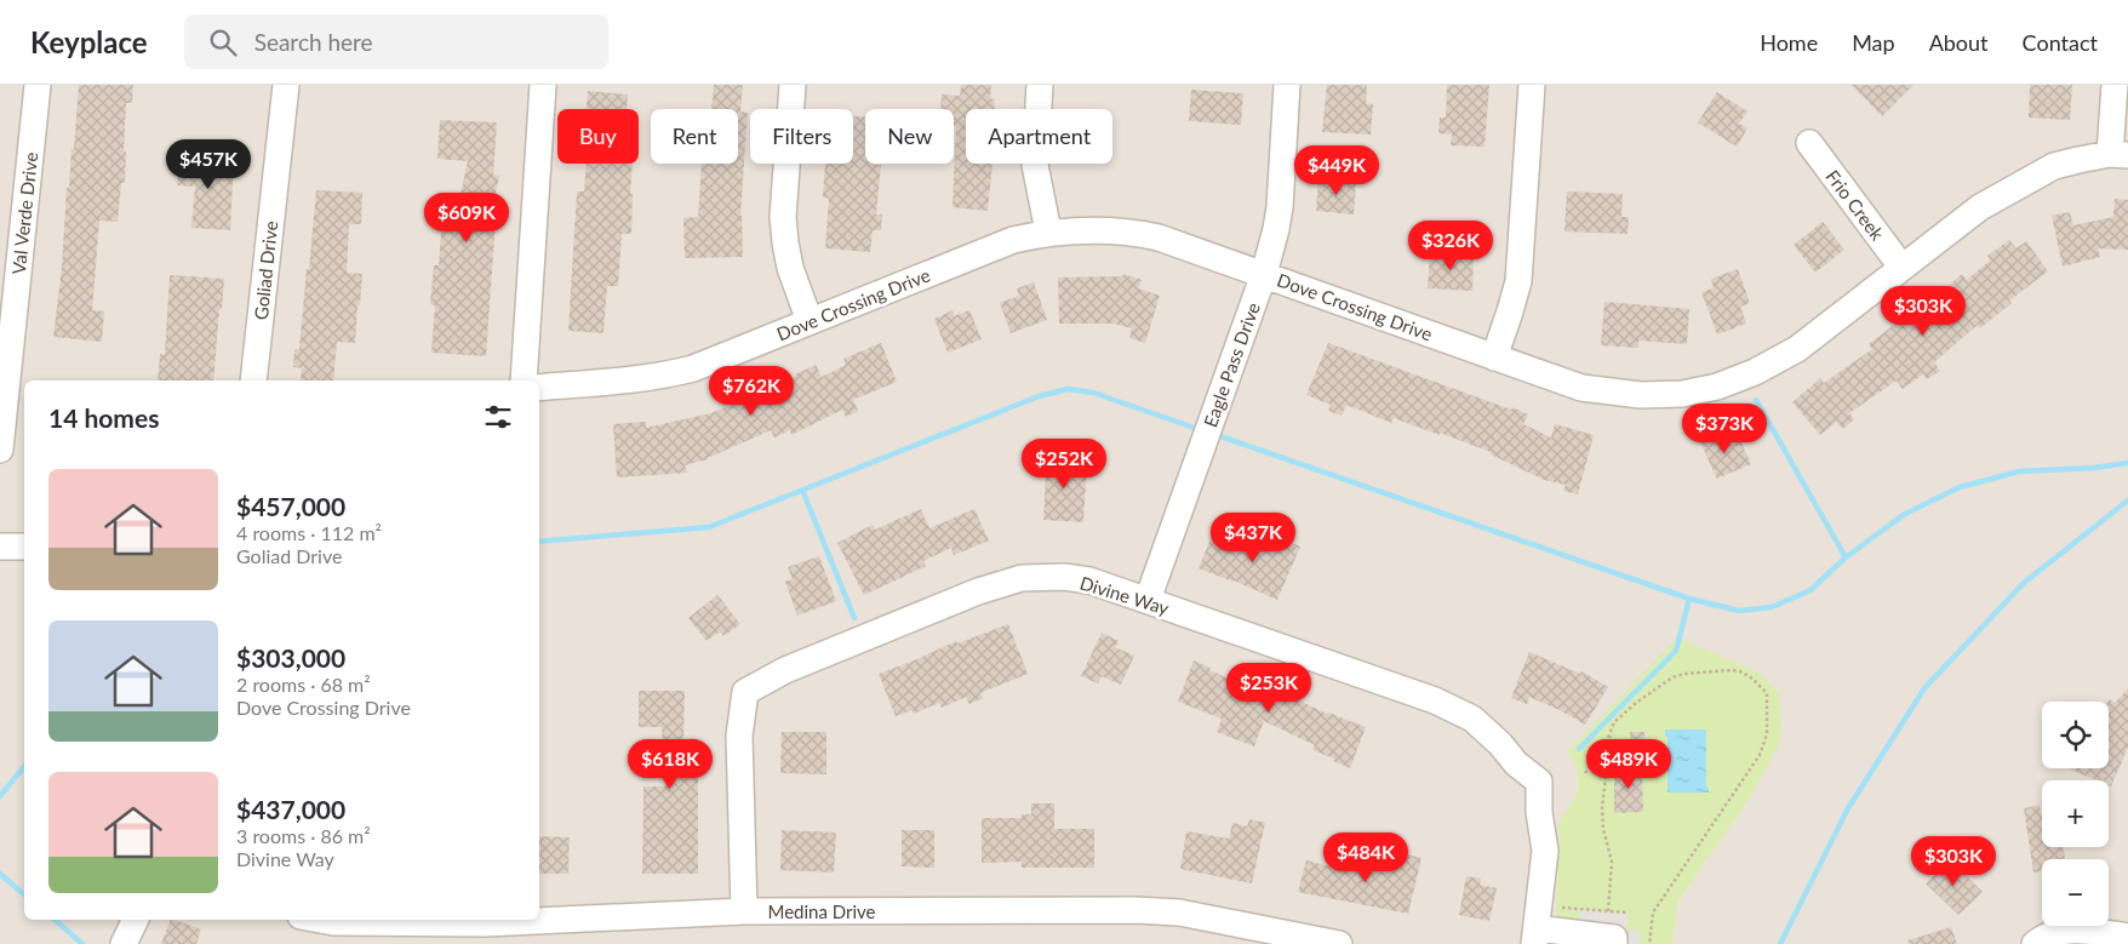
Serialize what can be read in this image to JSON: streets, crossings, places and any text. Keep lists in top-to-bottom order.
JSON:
{
  "streets": {
    "street": [
      "Frio Creek",
      "Val Verde Drive",
      "Goliad Drive",
      "Dove Crossing Drive",
      "Eagle Pass Drive",
      "Divine Way",
      "Medina Drive"
    ]
  },
  "crossings": [
    ["Frio Creek", "Dove Crossing Drive"],
    ["Dove Crossing Drive", "Eagle Pass Drive"],
    ["Eagle Pass Drive", "Divine Way"],
    ["Divine Way", "Medina Drive"]
  ],
  "page": {
    "header": "Keyplace",
    "search": "Search here",
    "nav": [
      "Home",
      "Map",
      "About",
      "Contact"
    ],
    "chip": [
      "Buy",
      "Rent",
      "Filters",
      "New",
      "Apartment"
    ],
    "price": [
      "$457K",
      "$449K",
      "$609K",
      "$326K",
      "$303K",
      "$762K",
      "$373K",
      "$252K",
      "$437K",
      "$253K",
      "$618K",
      "$489K",
      "$484K",
      "$303K"
    ],
    "heading": "14 homes",
    "list": [
      {
        "name": "$457,000",
        "note": "4 rooms · 112 m² · Goliad Drive"
      },
      {
        "name": "$303,000",
        "note": "2 rooms · 68 m² · Dove Crossing Drive"
      },
      {
        "name": "$437,000",
        "note": "3 rooms · 86 m² · Divine Way"
      }
    ],
    "map_buttons": ["+", "−"]
  }
}
